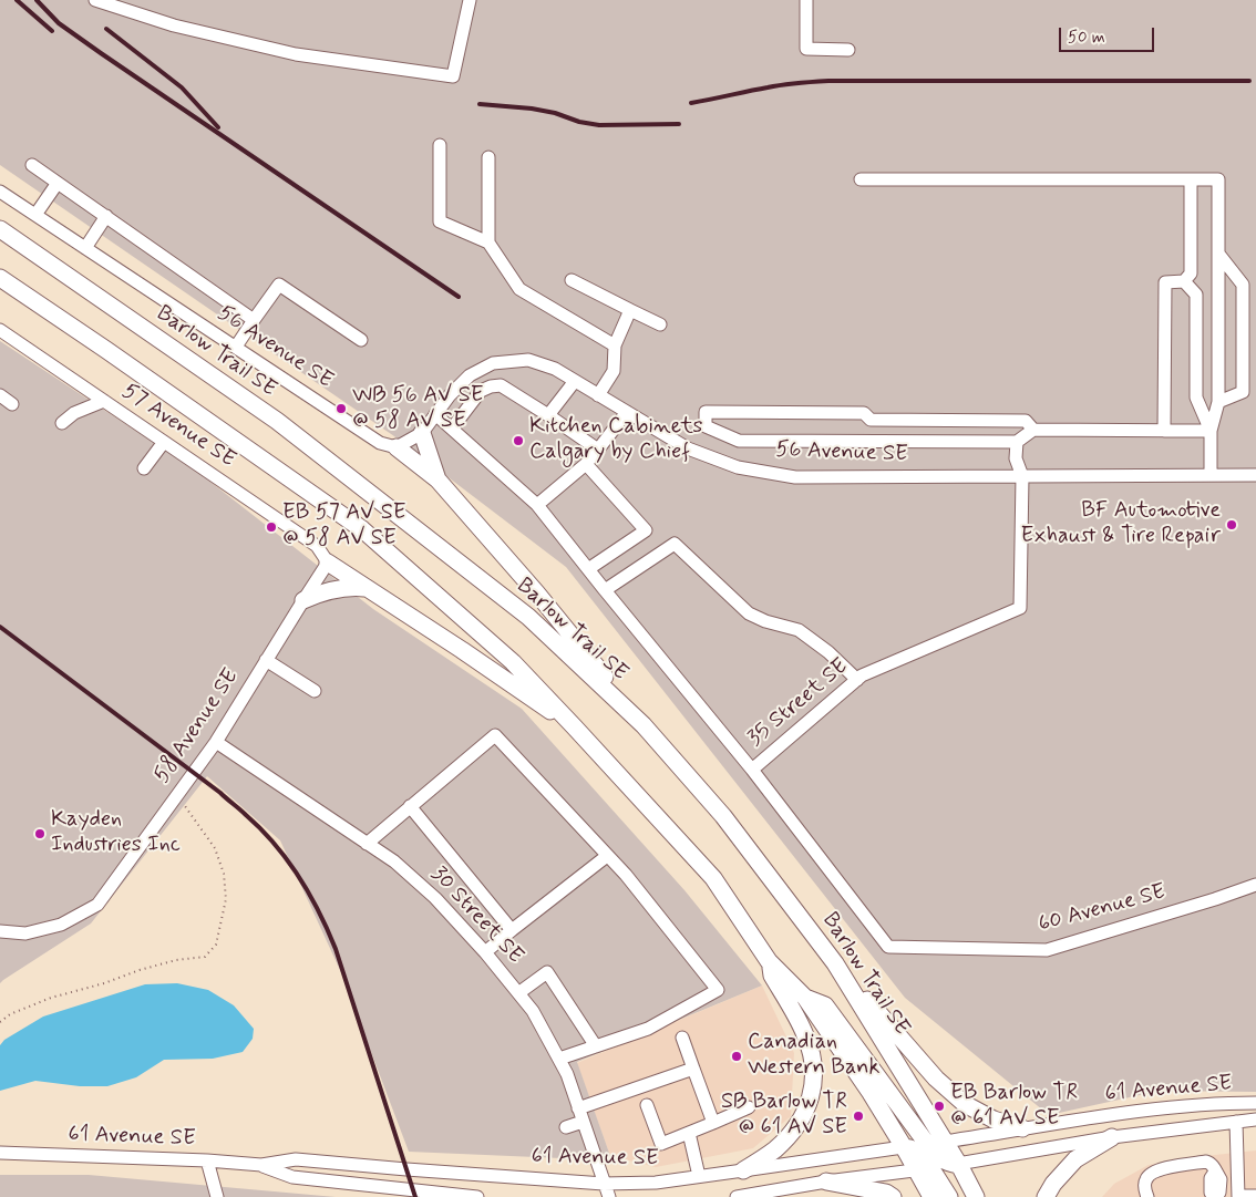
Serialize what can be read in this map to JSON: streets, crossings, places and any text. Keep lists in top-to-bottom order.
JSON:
{
  "streets": {
    "main road": ["Barlow Trail SE"],
    "street": [
      "56 Avenue SE",
      "57 Avenue SE",
      "35 Street SE",
      "58 Avenue SE",
      "60 Avenue SE",
      "30 Street SE",
      "61 Avenue SE"
    ]
  },
  "crossings": [
    ["56 Avenue SE", "35 Street SE"],
    ["Barlow Trail SE", "61 Avenue SE"],
    ["57 Avenue SE", "58 Avenue SE"],
    ["35 Street SE", "60 Avenue SE"],
    ["58 Avenue SE", "30 Street SE"],
    ["30 Street SE", "61 Avenue SE"]
  ],
  "places": [
    "WB 56 AV SE @ 58 AV SE",
    "Kitchen Cabinets Calgary by Chief",
    "BF Automotive Exhaust & Tire Repair",
    "EB 57 AV SE @ 58 AV SE",
    "Kayden Industries Inc",
    "Canadian Western Bank",
    "EB Barlow TR @ 61 AV SE",
    "SB Barlow TR @ 61 AV SE"
  ],
  "scale_bar": "50 m"
}
